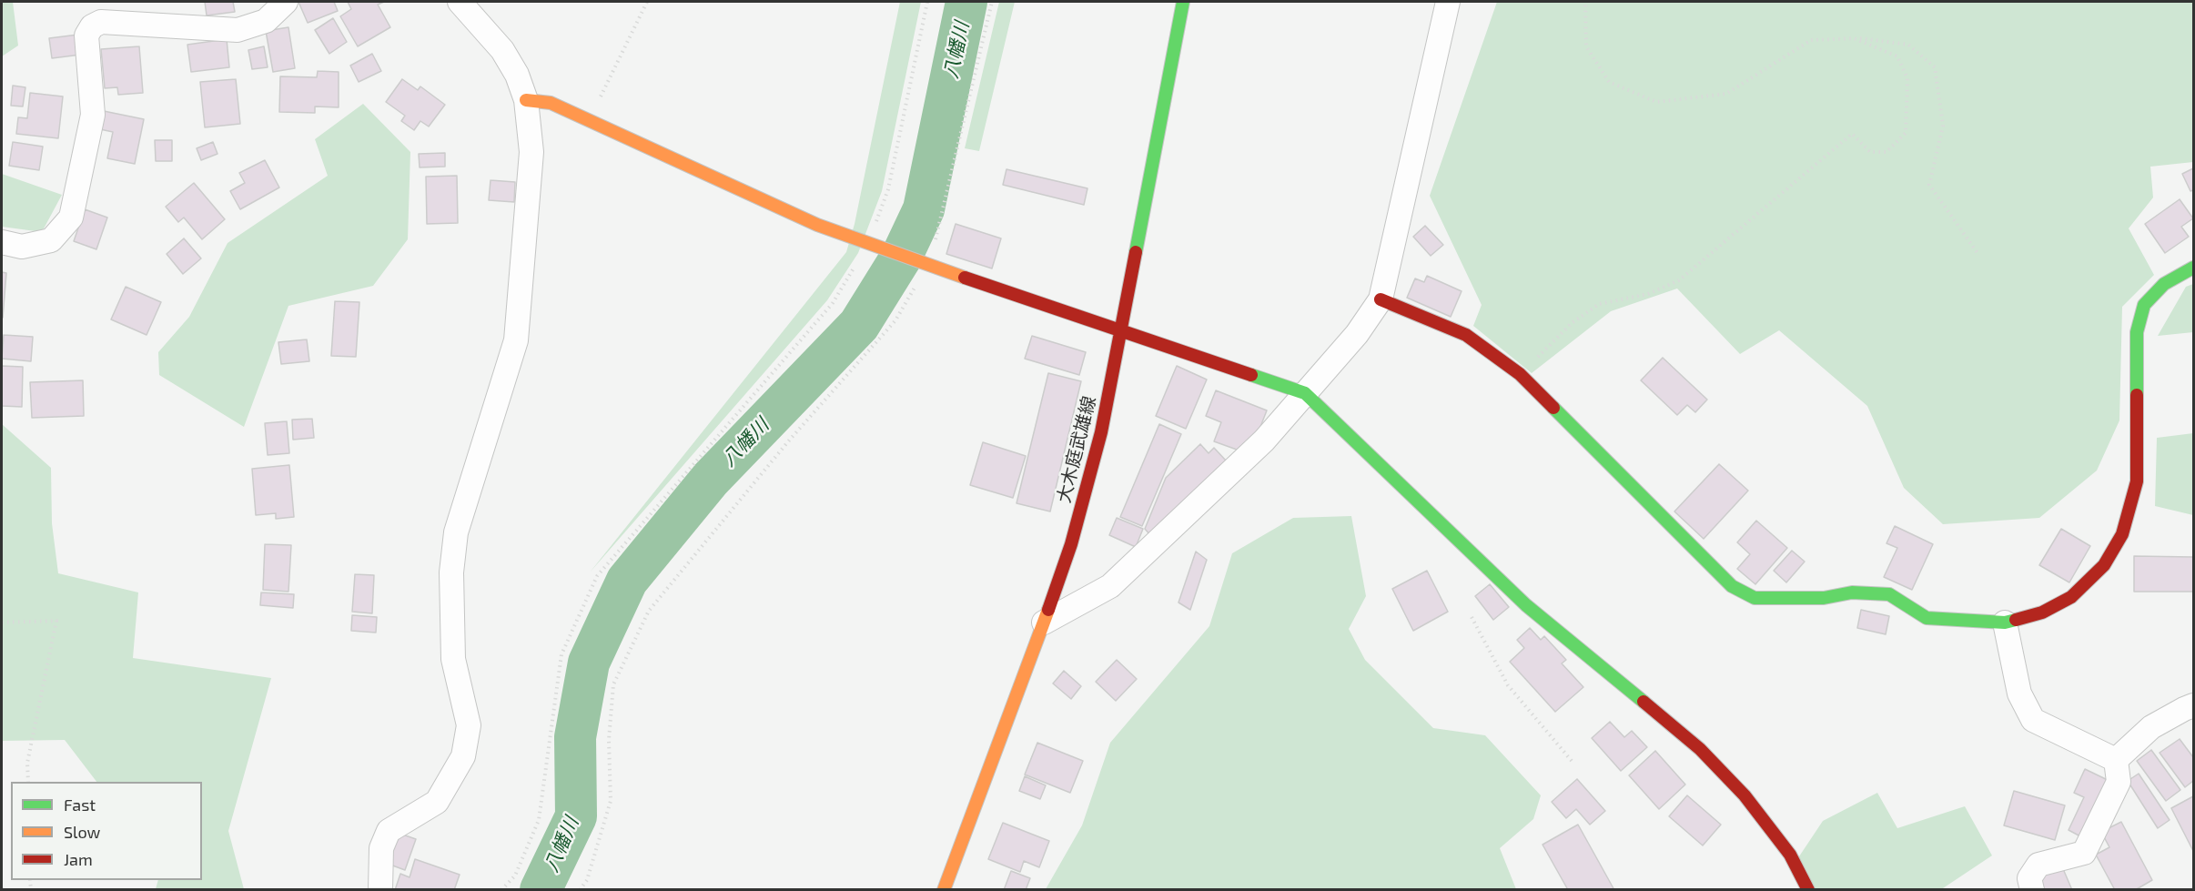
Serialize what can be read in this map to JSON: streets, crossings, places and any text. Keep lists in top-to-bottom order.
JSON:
{
  "streets": {
    "street": ["大木庭武雄線"]
  },
  "water": ["八幡川"],
  "legend": ["Fast", "Slow", "Jam"]
}
